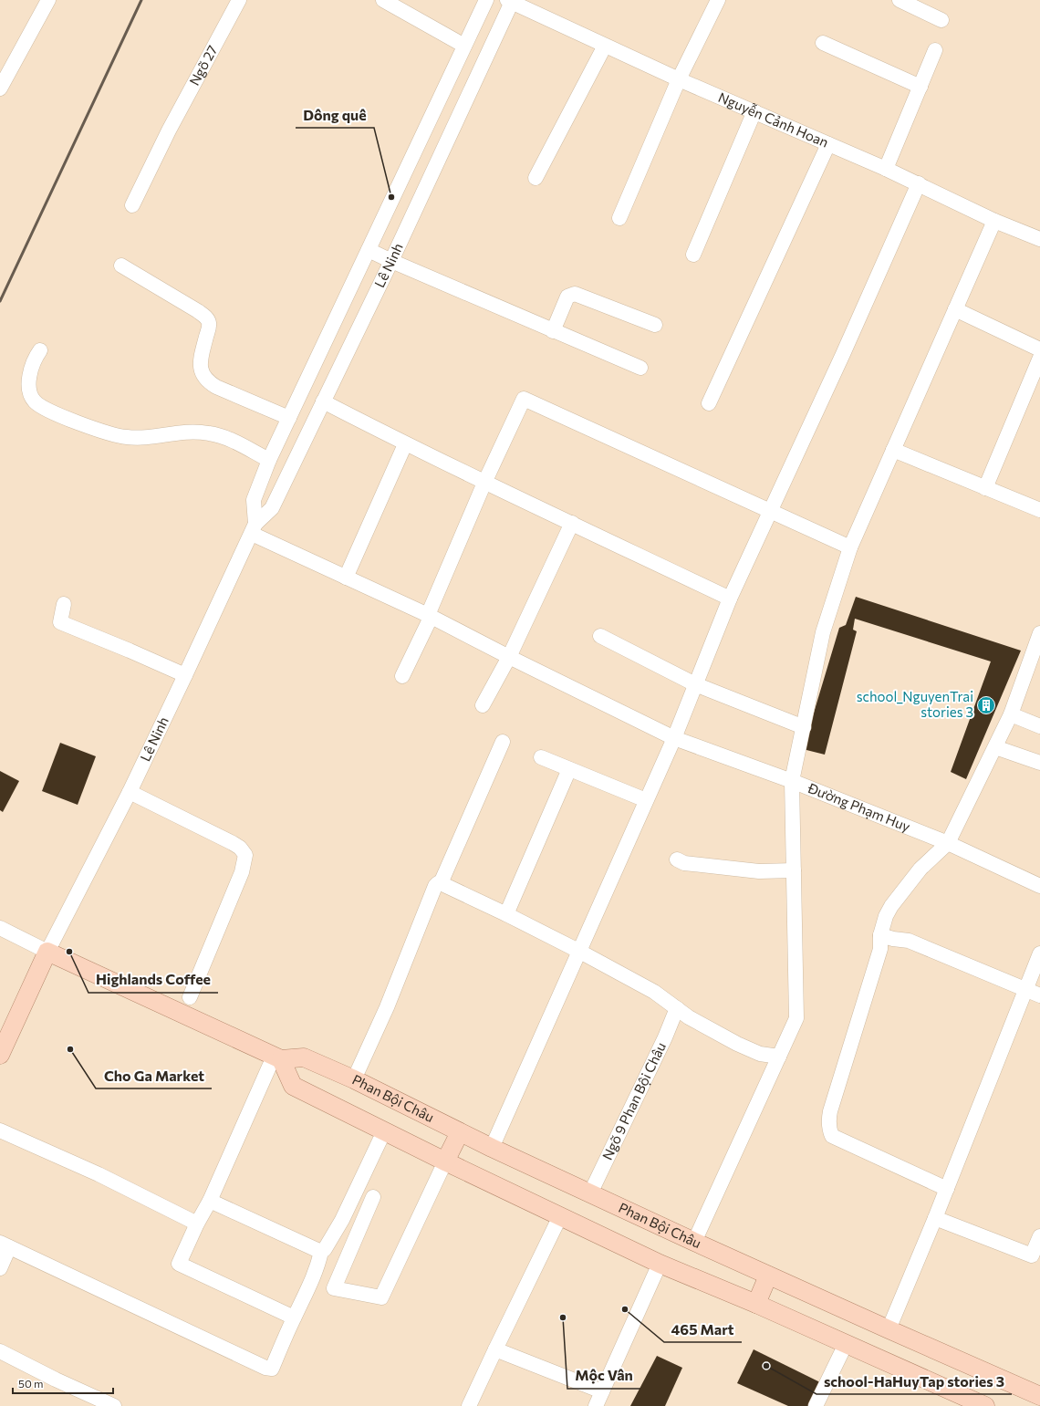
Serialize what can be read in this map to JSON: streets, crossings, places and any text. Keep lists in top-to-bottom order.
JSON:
{
  "streets": {
    "main road": ["Phan Bội Châu"],
    "street": [
      "Ngõ 27",
      "Nguyễn Cảnh Hoan",
      "Lê Ninh",
      "Đường Phạm Huy",
      "Ngõ 9 Phan Bội Châu"
    ]
  },
  "crossings": [
    ["Nguyễn Cảnh Hoan", "Lê Ninh"],
    ["Lê Ninh", "Đường Phạm Huy"],
    ["Phan Bội Châu", "Ngõ 9 Phan Bội Châu"]
  ],
  "places": {
    "other": [
      "Dông quê",
      "Highlands Coffee",
      "Cho Ga Market",
      "465 Mart",
      "Mộc Vân",
      "school-HaHuyTap stories 3"
    ],
    "building": ["school_NguyenTrai stories 3"]
  },
  "scale_bar": "50 m"
}
